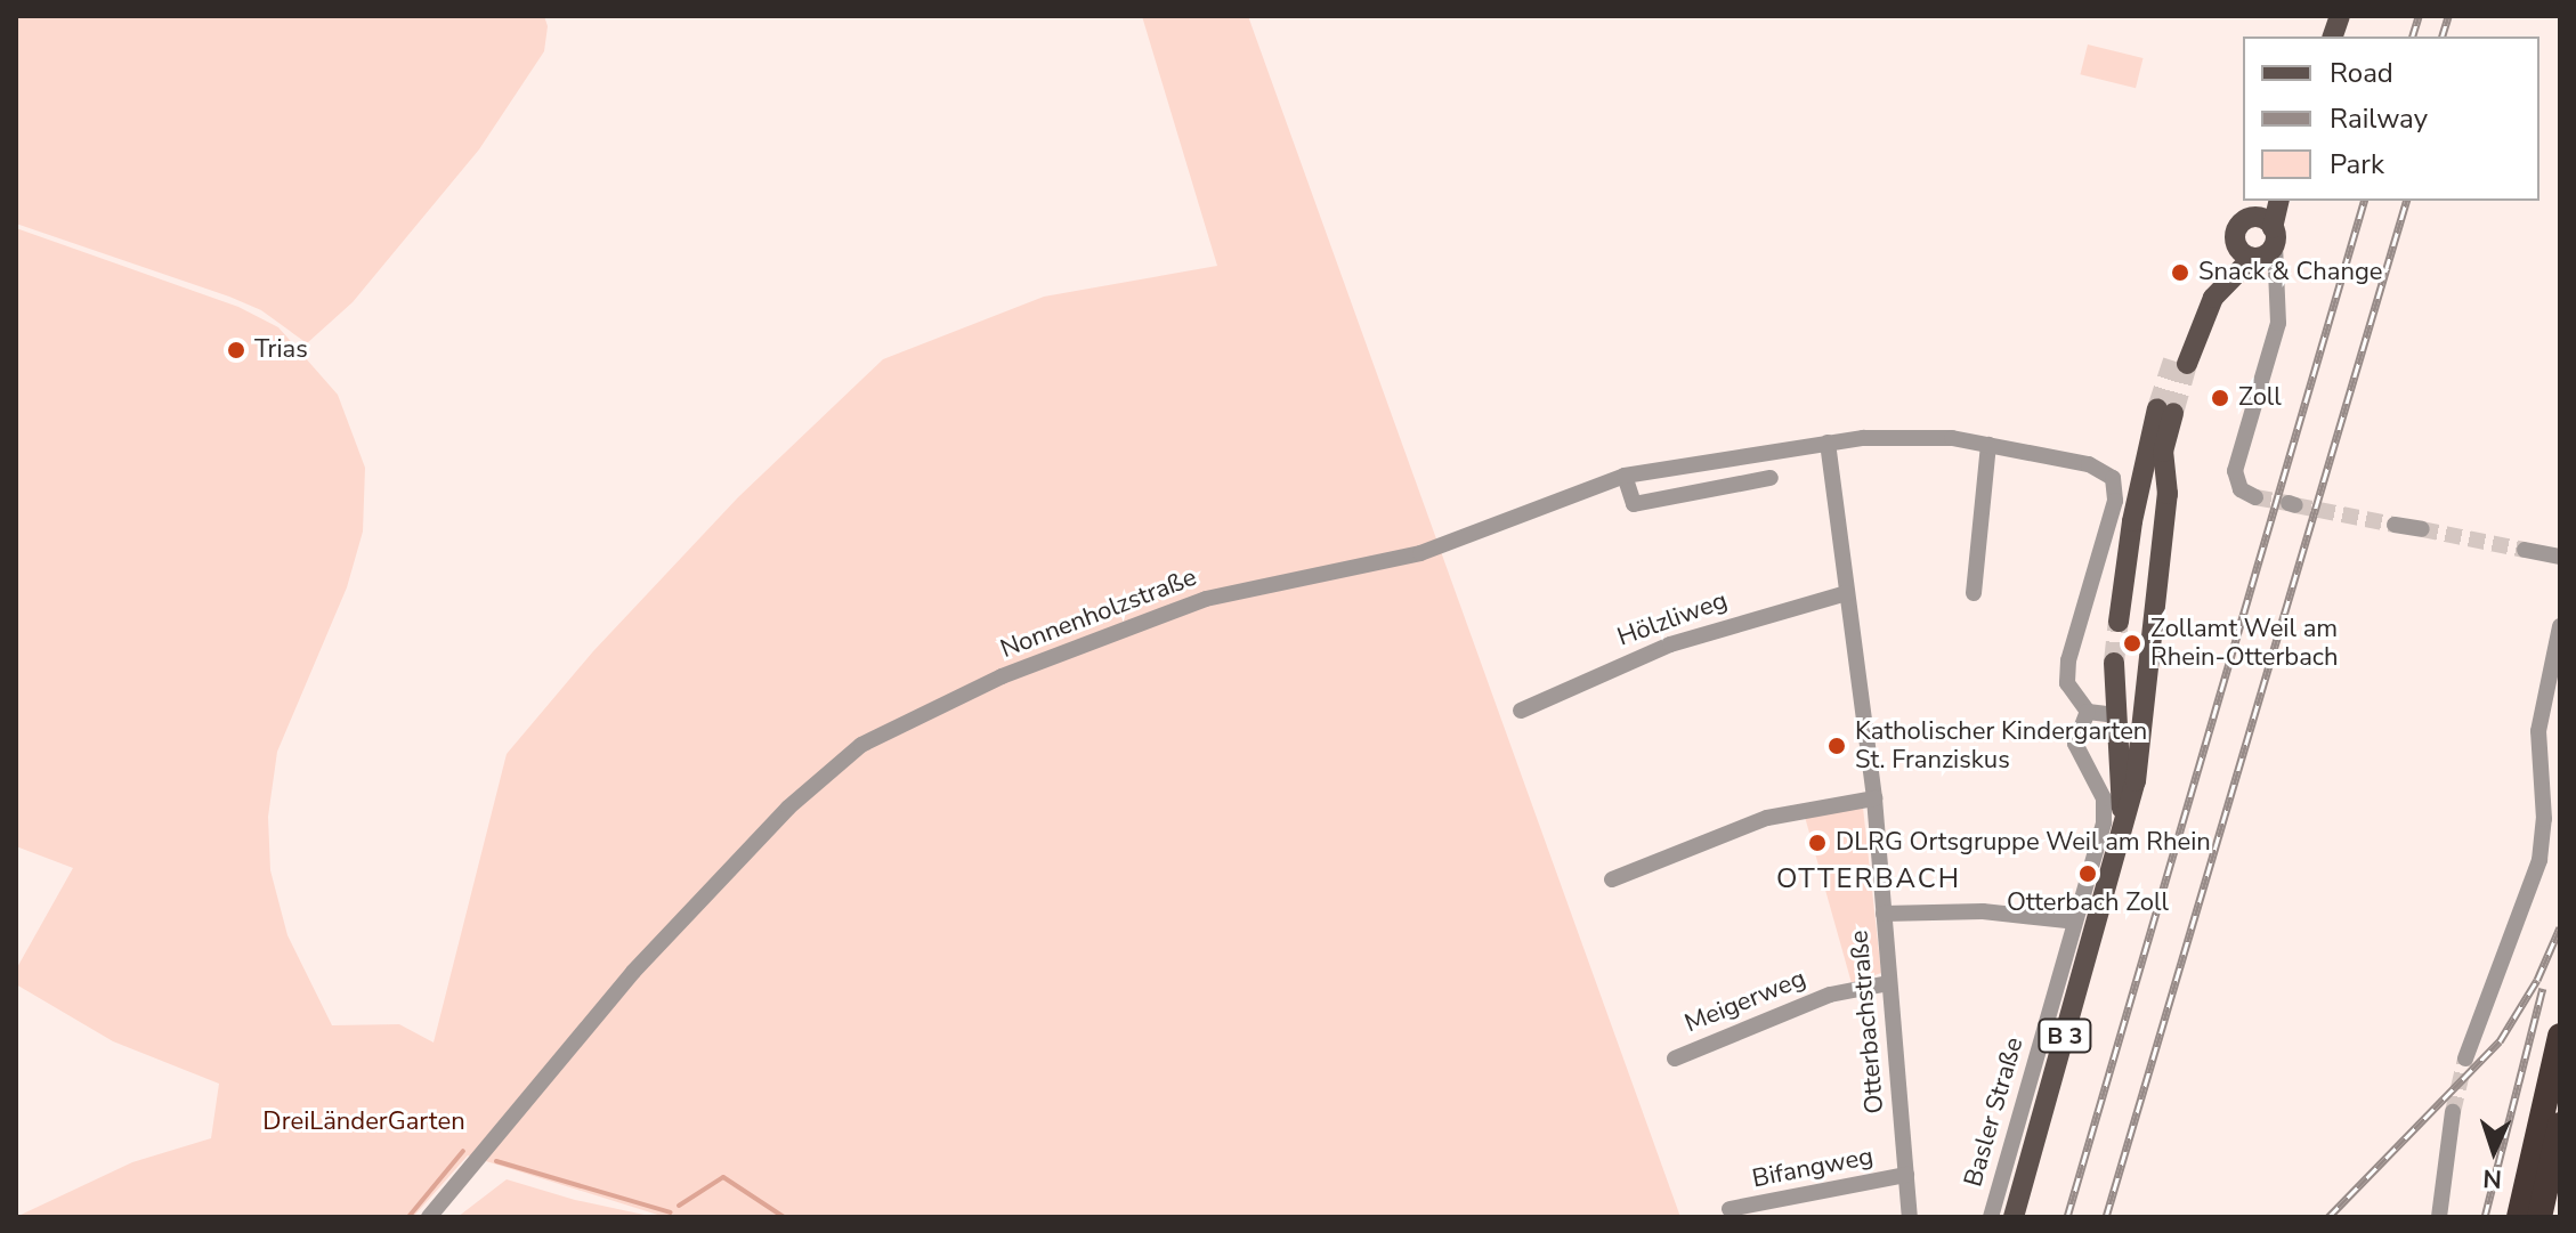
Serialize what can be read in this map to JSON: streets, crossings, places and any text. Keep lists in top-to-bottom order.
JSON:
{
  "streets": {
    "main road": ["B 3"],
    "street": [
      "Nonnenholzstraße",
      "Hölzliweg",
      "Meigerweg",
      "Otterbachstraße",
      "Basler Straße",
      "Bifangweg"
    ]
  },
  "crossings": [
    ["Nonnenholzstraße", "Otterbachstraße"],
    ["Nonnenholzstraße", "Basler Straße"],
    ["Hölzliweg", "Otterbachstraße"],
    ["Meigerweg", "Otterbachstraße"],
    ["Otterbachstraße", "Bifangweg"]
  ],
  "districts": ["OTTERBACH"],
  "parks": ["DreiLänderGarten"],
  "places": [
    "Snack & Change",
    "Trias",
    "Zoll",
    "Zollamt Weil am Rhein-Otterbach",
    "Katholischer Kindergarten St. Franziskus",
    "DLRG Ortsgruppe Weil am Rhein",
    "Otterbach Zoll"
  ],
  "legend": ["Road", "Railway", "Park"],
  "north": "bottom"
}
